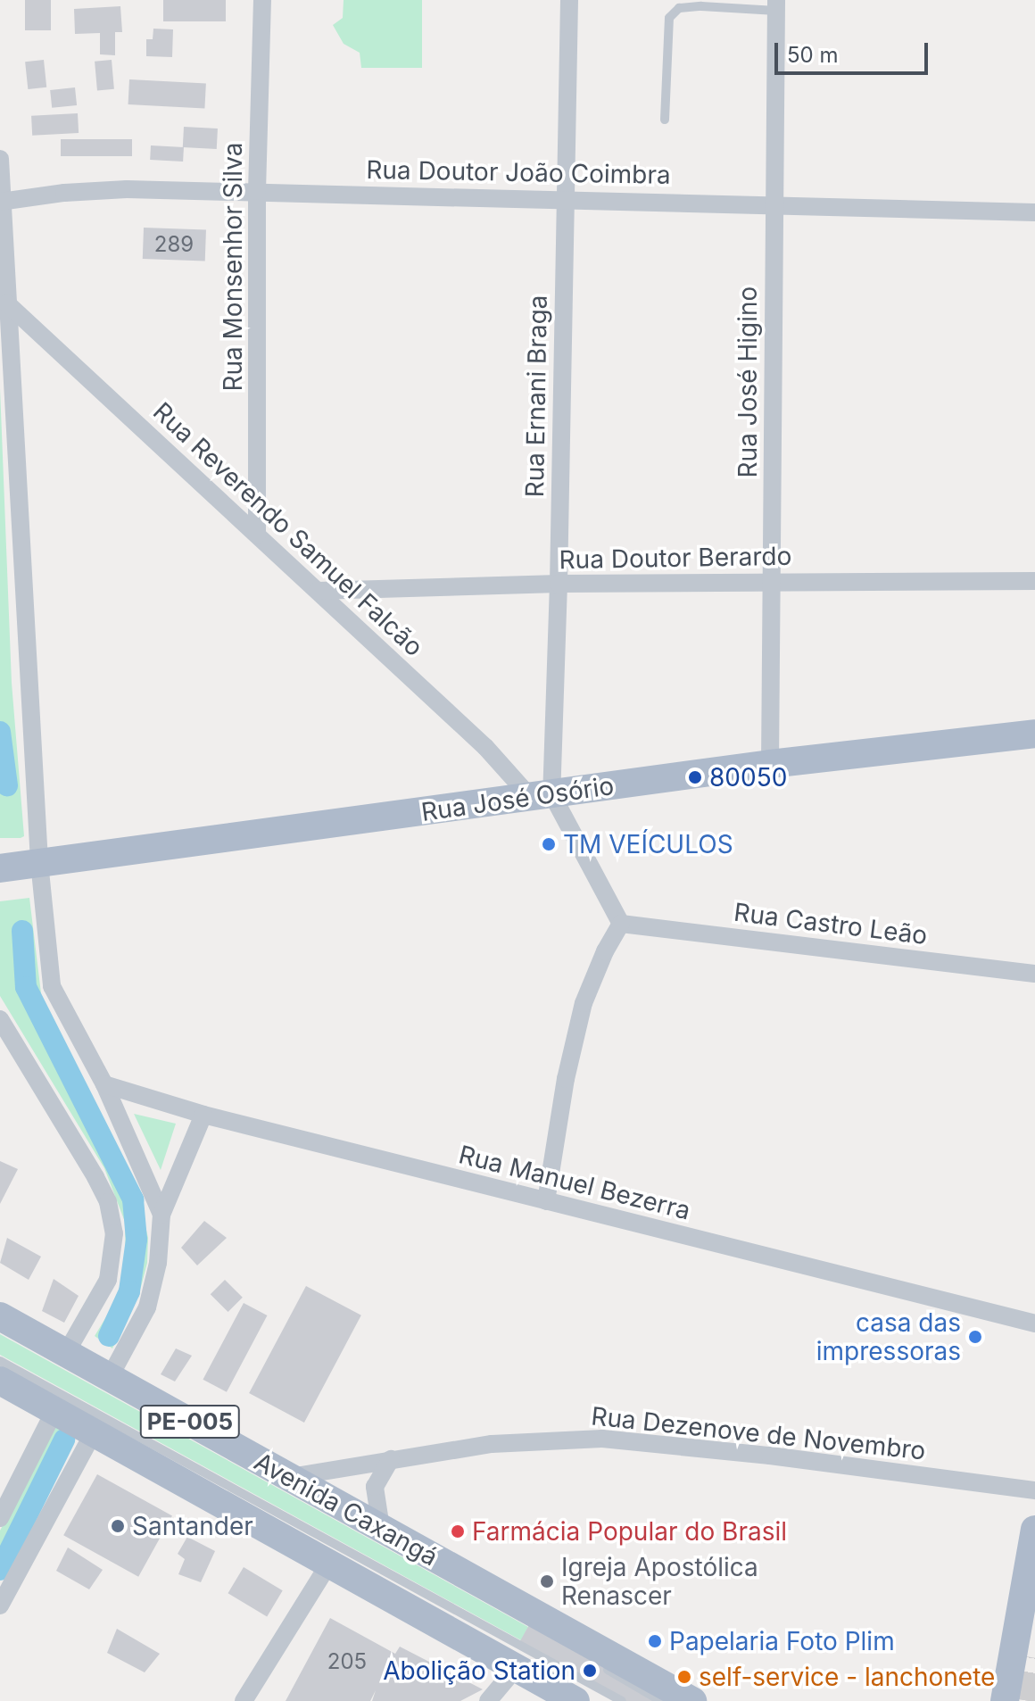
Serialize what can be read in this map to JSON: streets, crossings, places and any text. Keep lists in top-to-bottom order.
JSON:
{
  "streets": {
    "main road": ["Rua José Osório", "PE-005", "Avenida Caxangá"],
    "street": [
      "Rua Doutor João Coimbra",
      "Rua Monsenhor Silva",
      "Rua José Higino",
      "Rua Ernani Braga",
      "Rua Reverendo Samuel Falcão",
      "Rua Doutor Berardo",
      "Rua Castro Leão",
      "Rua Manuel Bezerra",
      "Rua Dezenove de Novembro"
    ]
  },
  "crossings": [
    ["Rua Doutor João Coimbra", "Rua Monsenhor Silva"],
    ["Rua Doutor João Coimbra", "Rua José Higino"],
    ["Rua Doutor João Coimbra", "Rua Ernani Braga"],
    ["Rua Monsenhor Silva", "Rua Reverendo Samuel Falcão"],
    ["Rua José Higino", "Rua Doutor Berardo"],
    ["Rua José Higino", "Rua José Osório"],
    ["Rua Ernani Braga", "Rua Reverendo Samuel Falcão"],
    ["Rua Ernani Braga", "Rua Doutor Berardo"],
    ["Rua Ernani Braga", "Rua José Osório"],
    ["Rua Reverendo Samuel Falcão", "Rua Doutor Berardo"],
    ["Rua Reverendo Samuel Falcão", "Rua José Osório"],
    ["Rua Reverendo Samuel Falcão", "Rua Castro Leão"],
    ["Rua Dezenove de Novembro", "Avenida Caxangá"]
  ],
  "places": [
    "80050",
    "TM VEÍCULOS",
    "casa das impressoras",
    "Santander",
    "Farmácia Popular do Brasil",
    "Igreja Apostólica Renascer",
    "Papelaria Foto Plim",
    "Abolição Station",
    "self-service - lanchonete"
  ],
  "house_numbers": ["289", "205"],
  "scale_bar": "50 m"
}
